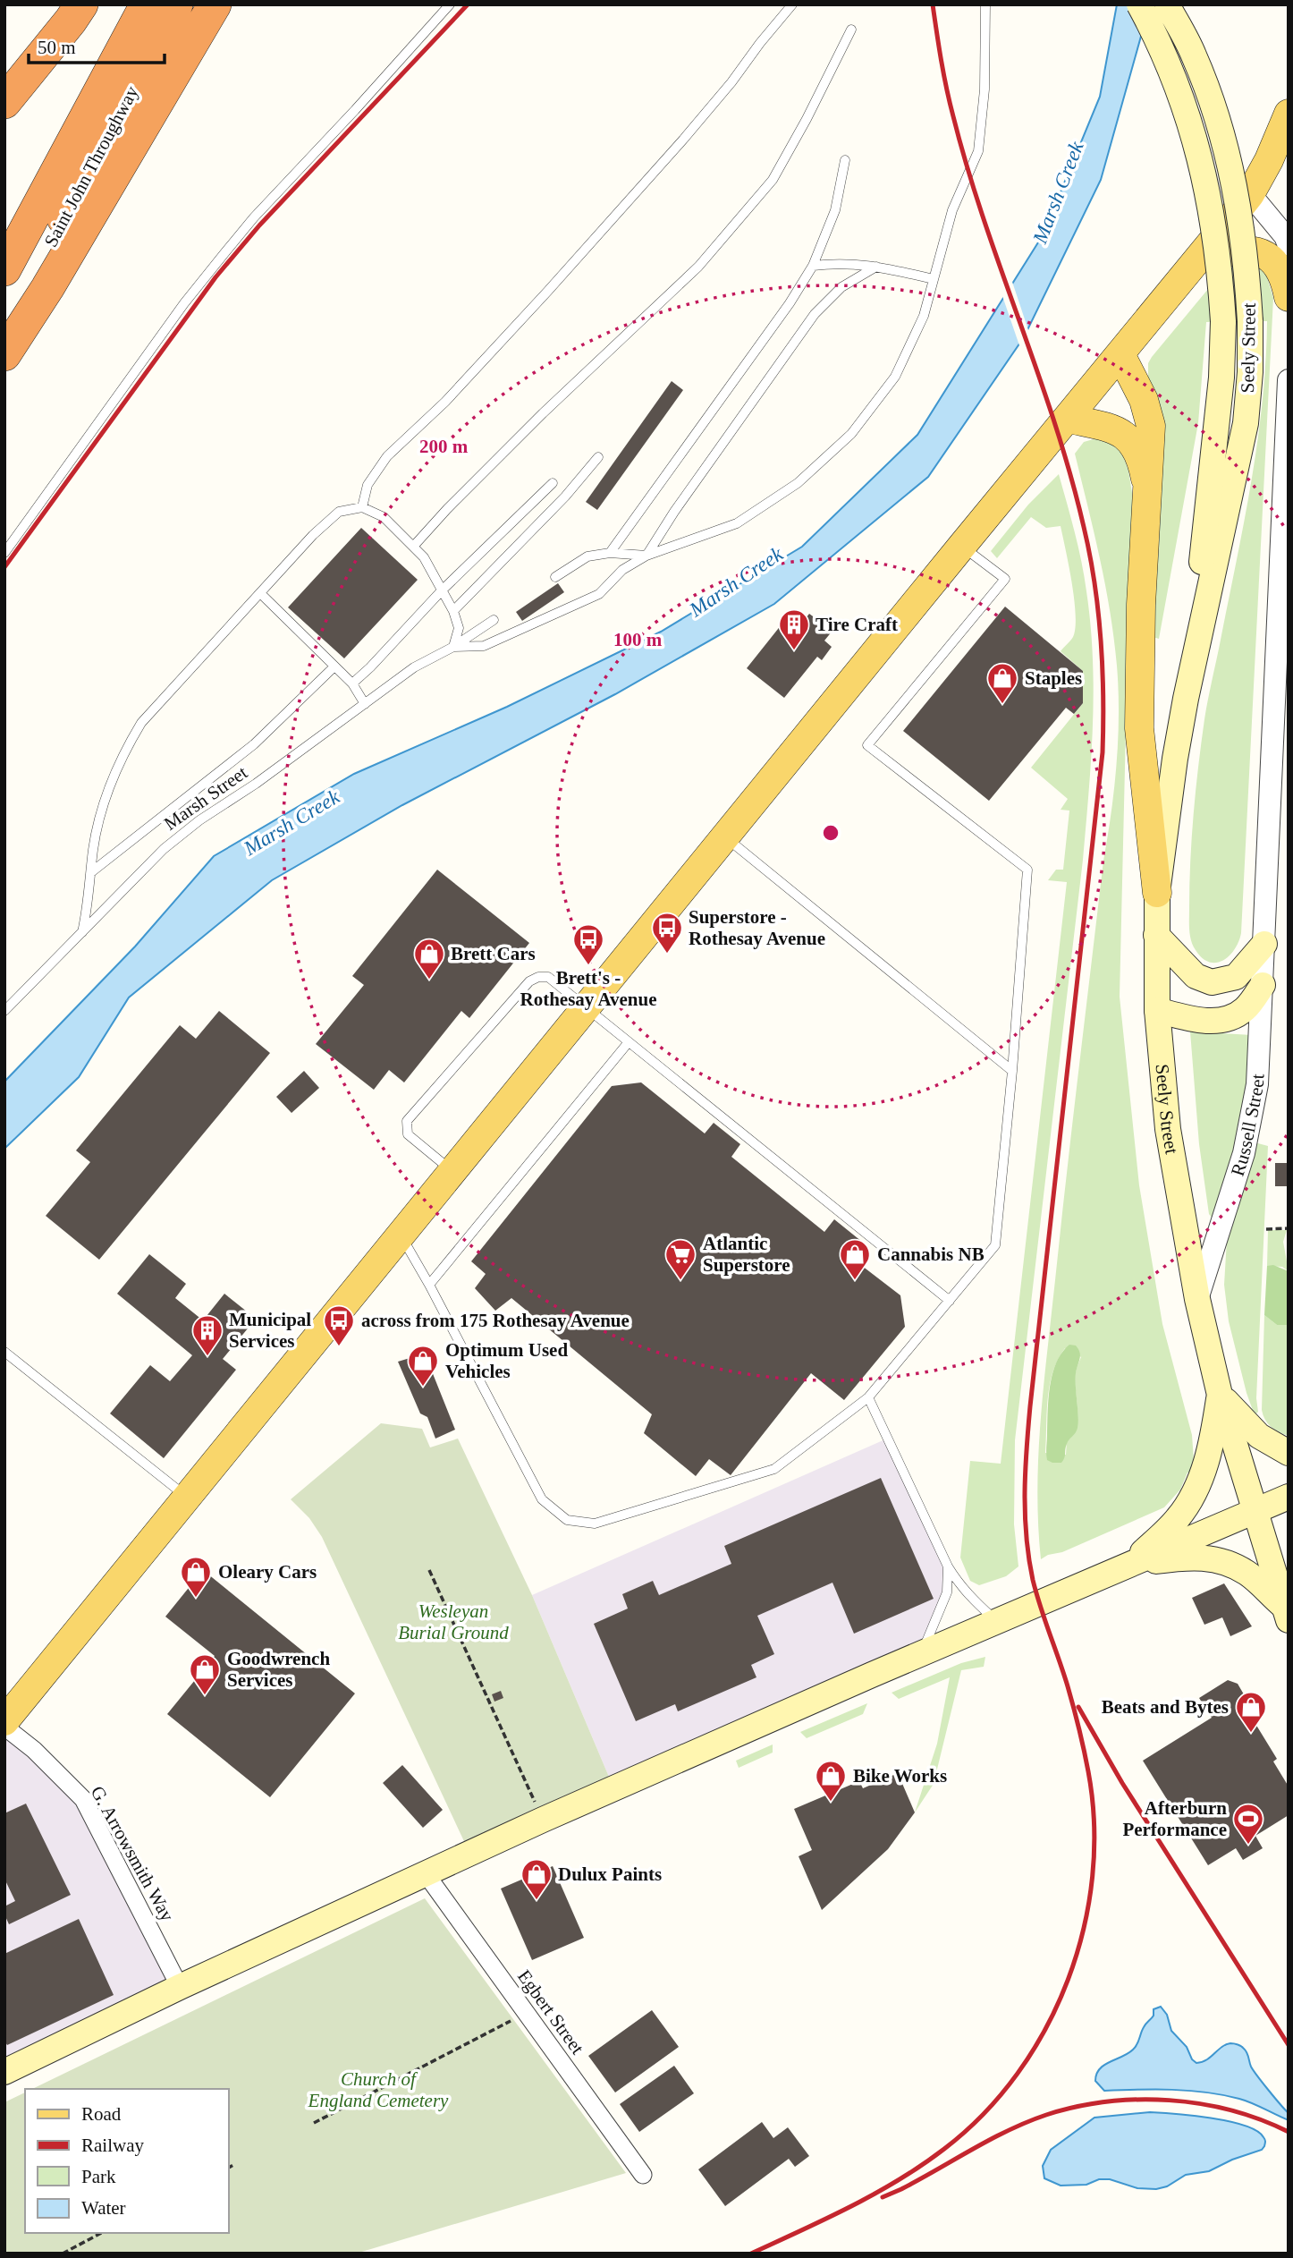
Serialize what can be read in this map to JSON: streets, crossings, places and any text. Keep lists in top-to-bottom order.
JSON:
{
  "streets": {
    "highway": ["Saint John Throughway"],
    "main road": ["Seely Street"],
    "street": ["Russell Street", "G. Arrowsmith Way", "Egbert Street"],
    "lane": ["Marsh Street"]
  },
  "crossings": [
    ["Seely Street", "Russell Street"]
  ],
  "water": ["Marsh Creek"],
  "parks": ["Wesleyan Burial Ground", "Church of England Cemetery"],
  "places": {
    "building": ["Tire Craft", "Municipal Services"],
    "shop": [
      "Staples",
      "Brett Cars",
      "Cannabis NB",
      "Optimum Used Vehicles",
      "Oleary Cars",
      "Goodwrench Services",
      "Beats and Bytes",
      "Bike Works",
      "Dulux Paints"
    ],
    "bus stop": ["Superstore - Rothesay Avenue", "Brett's - Rothesay Avenue", "across from 175 Rothesay Avenue"],
    "supermarket": ["Atlantic Superstore"],
    "sports": ["Afterburn Performance"]
  },
  "legend": [
    "Road",
    "Railway",
    "Park",
    "Water"
  ],
  "scale_bar": "50 m",
  "rings": ["200 m", "100 m"]
}
